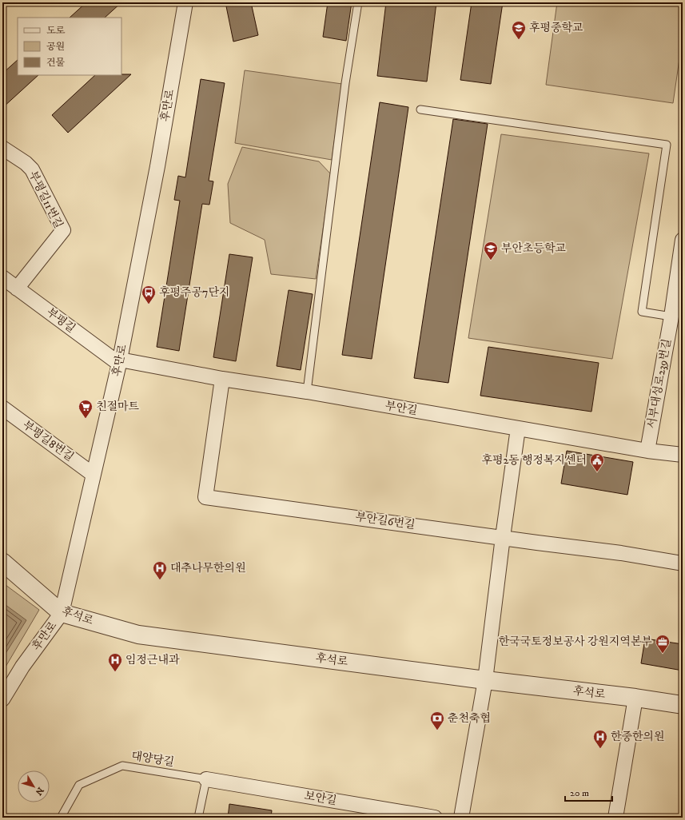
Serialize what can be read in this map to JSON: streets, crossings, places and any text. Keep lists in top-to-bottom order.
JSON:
{
  "streets": {
    "street": [
      "후만로",
      "부평길11번길",
      "부평길",
      "서부대성로239번길",
      "부안길",
      "부평길8번길",
      "부안길6번길",
      "후석로",
      "보안길"
    ],
    "lane": ["대양당길"]
  },
  "crossings": [
    ["후만로", "부평길"],
    ["후만로", "부안길"],
    ["후만로", "부평길8번길"],
    ["후만로", "후석로"],
    ["부평길11번길", "부평길"],
    ["부평길", "부안길"],
    ["서부대성로239번길", "부안길"],
    ["부안길", "부안길6번길"],
    ["대양당길", "보안길"]
  ],
  "places": {
    "school or university": ["후평중학교", "부안초등학교"],
    "bus stop": ["후평주공7단지"],
    "supermarket": ["친절마트"],
    "public building": ["후평2동 행정복지센터"],
    "hospital": ["대추나무한의원", "임정근내과", "한중한의원"],
    "office": ["한국국토정보공사 강원지역본부"],
    "bank": ["춘천축협"]
  },
  "legend": ["도로", "공원", "건물"],
  "scale_bar": "20 m",
  "north": "bottom right"
}
